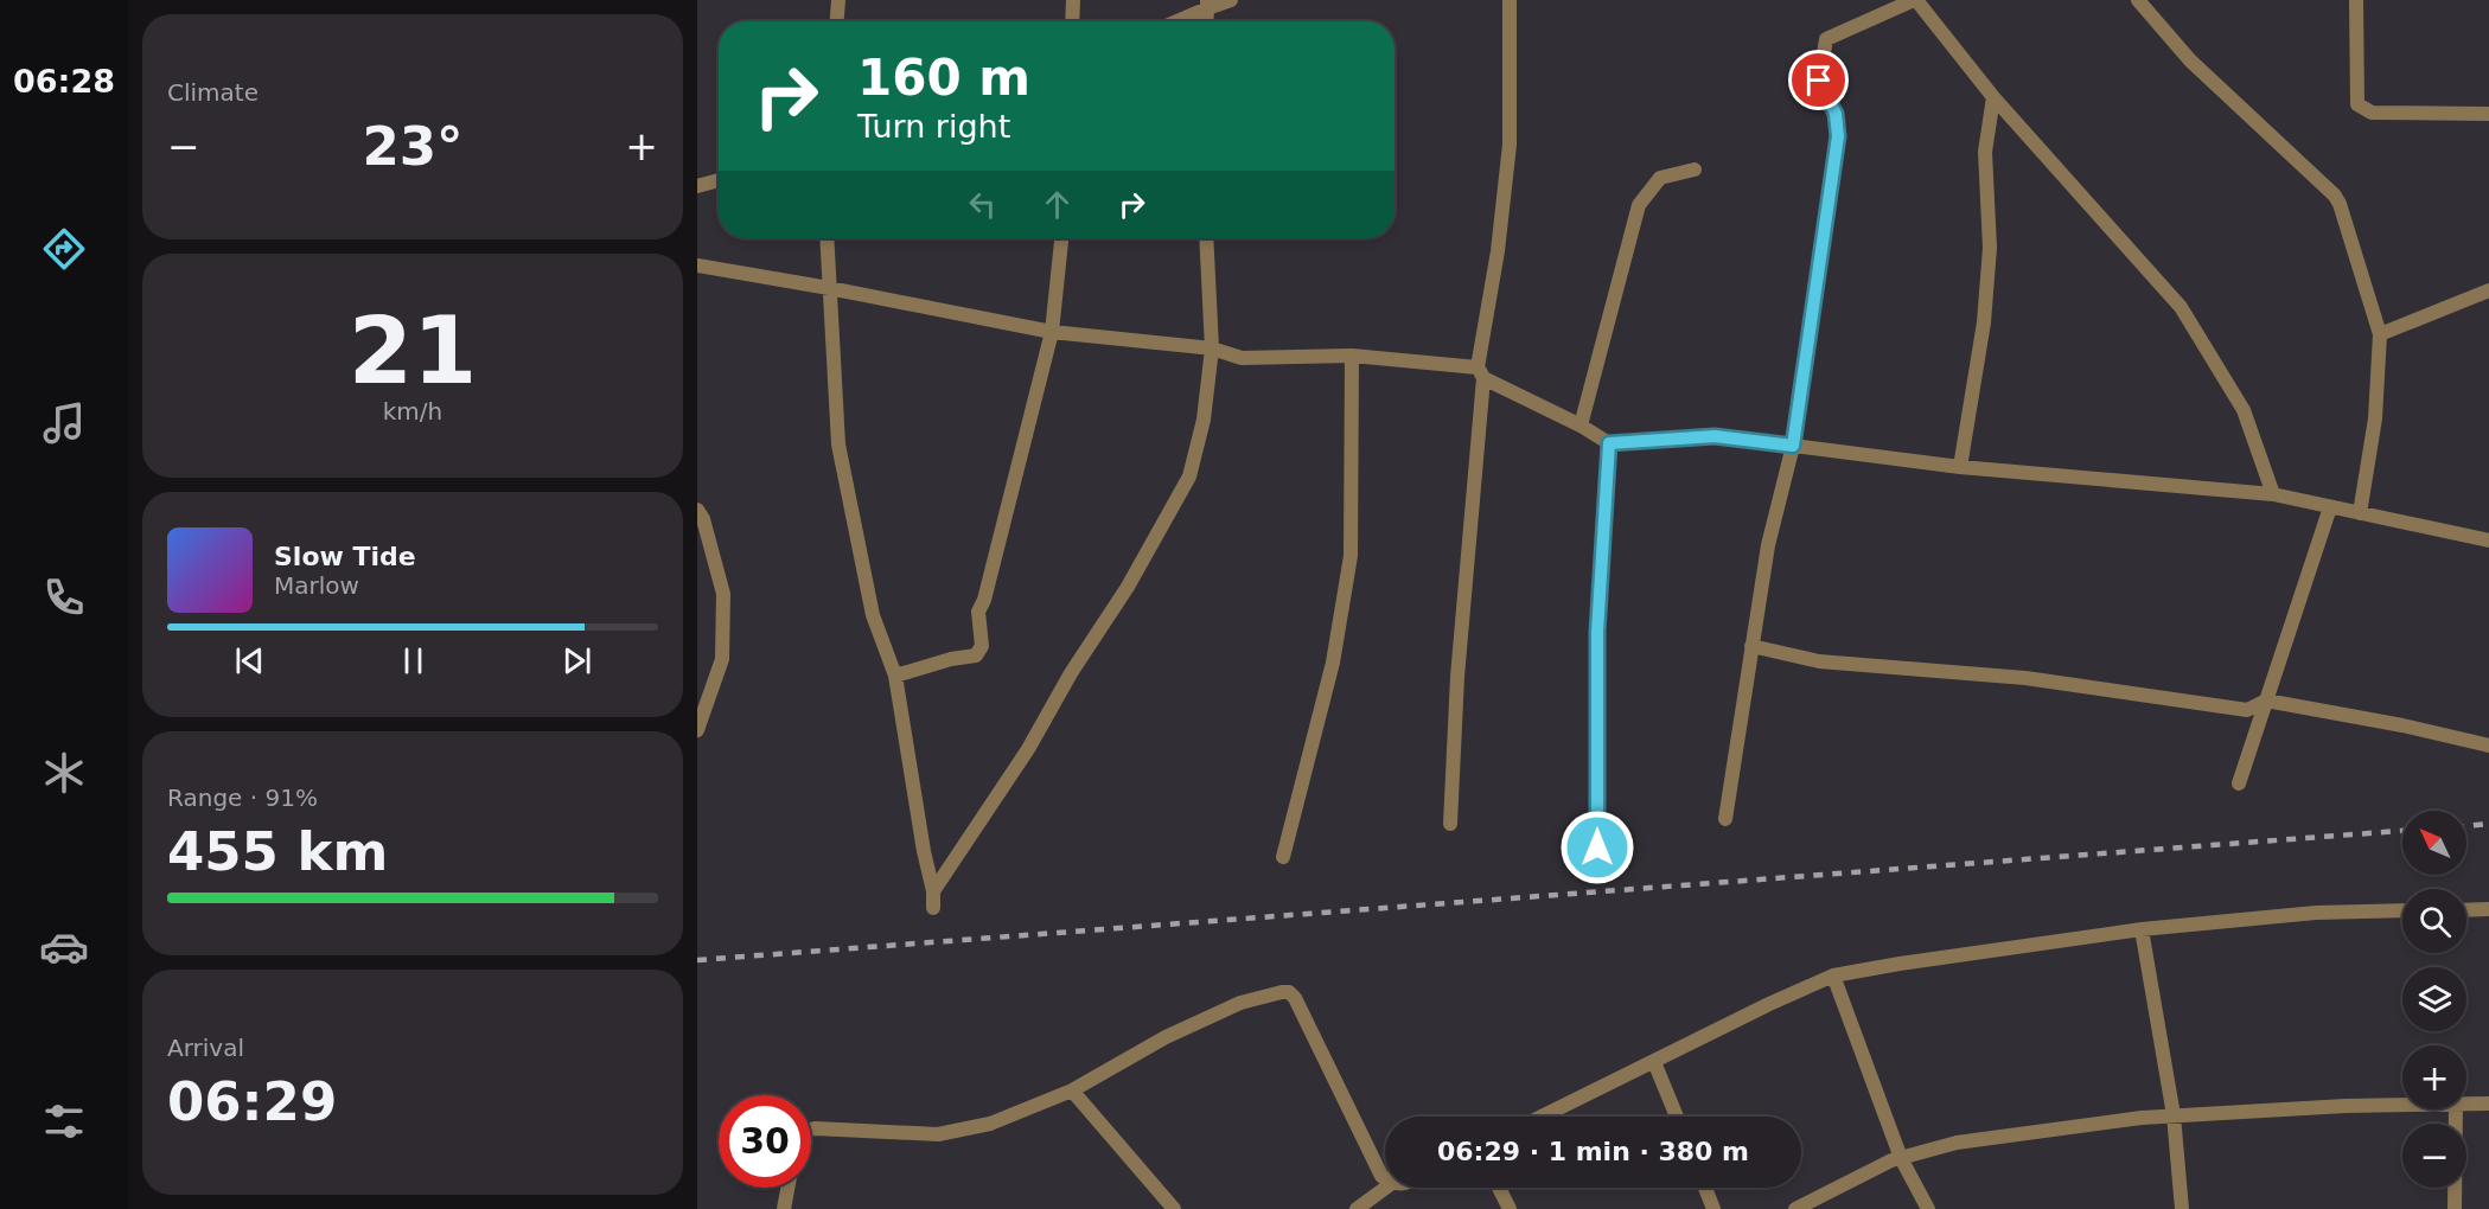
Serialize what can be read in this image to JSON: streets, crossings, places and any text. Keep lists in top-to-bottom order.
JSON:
{
  "north": "top left",
  "page": {
    "tabs": "06:28",
    "tile": [
      "Climate",
      ["21", "km/h"],
      ["Range · 91%", "455 km"],
      ["Arrival", "06:29"]
    ],
    "turn": ["160 m", "Turn right"],
    "heat": ["−", "23°", "+"],
    "song": ["Slow Tide", "Marlow"],
    "map_buttons": ["+", "−"],
    "limit": "30",
    "trip": "06:29 · 1 min · 380 m"
  }
}
